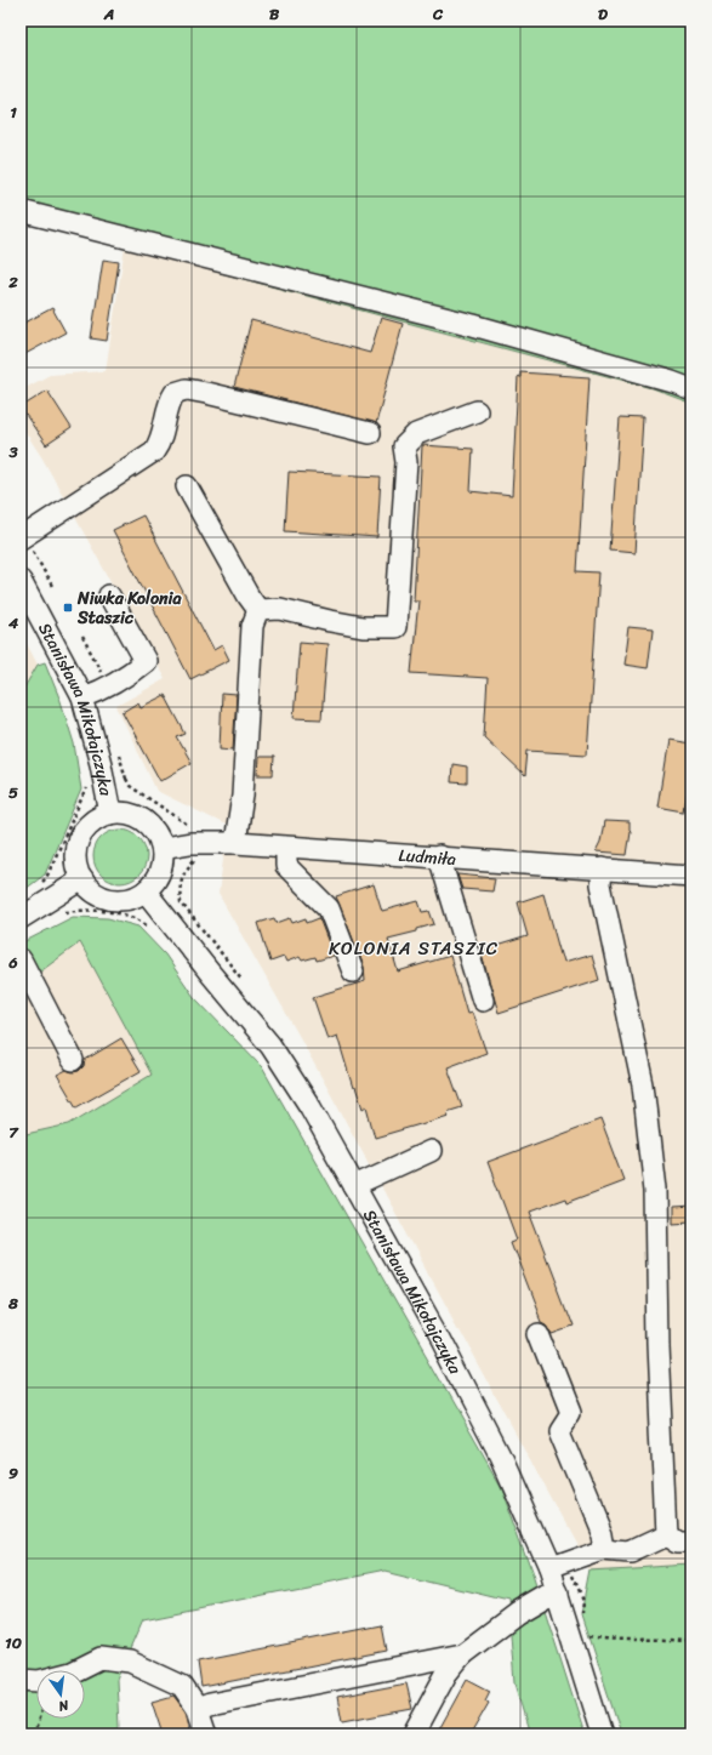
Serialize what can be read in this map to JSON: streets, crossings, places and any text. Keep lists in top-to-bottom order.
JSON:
{
  "streets": {
    "street": ["Stanisława Mikołajczyka", "Ludmiła"]
  },
  "crossings": [
    ["Stanisława Mikołajczyka", "Ludmiła"]
  ],
  "districts": ["KOLONIA STASZIC"],
  "places": {
    "transit": ["Niwka Kolonia Staszic"]
  },
  "north": "bottom",
  "grid": {
    "columns": [
      "A",
      "B",
      "C",
      "D"
    ],
    "rows": [
      "1",
      "2",
      "3",
      "4",
      "5",
      "6",
      "7",
      "8",
      "9",
      "10"
    ]
  }
}
